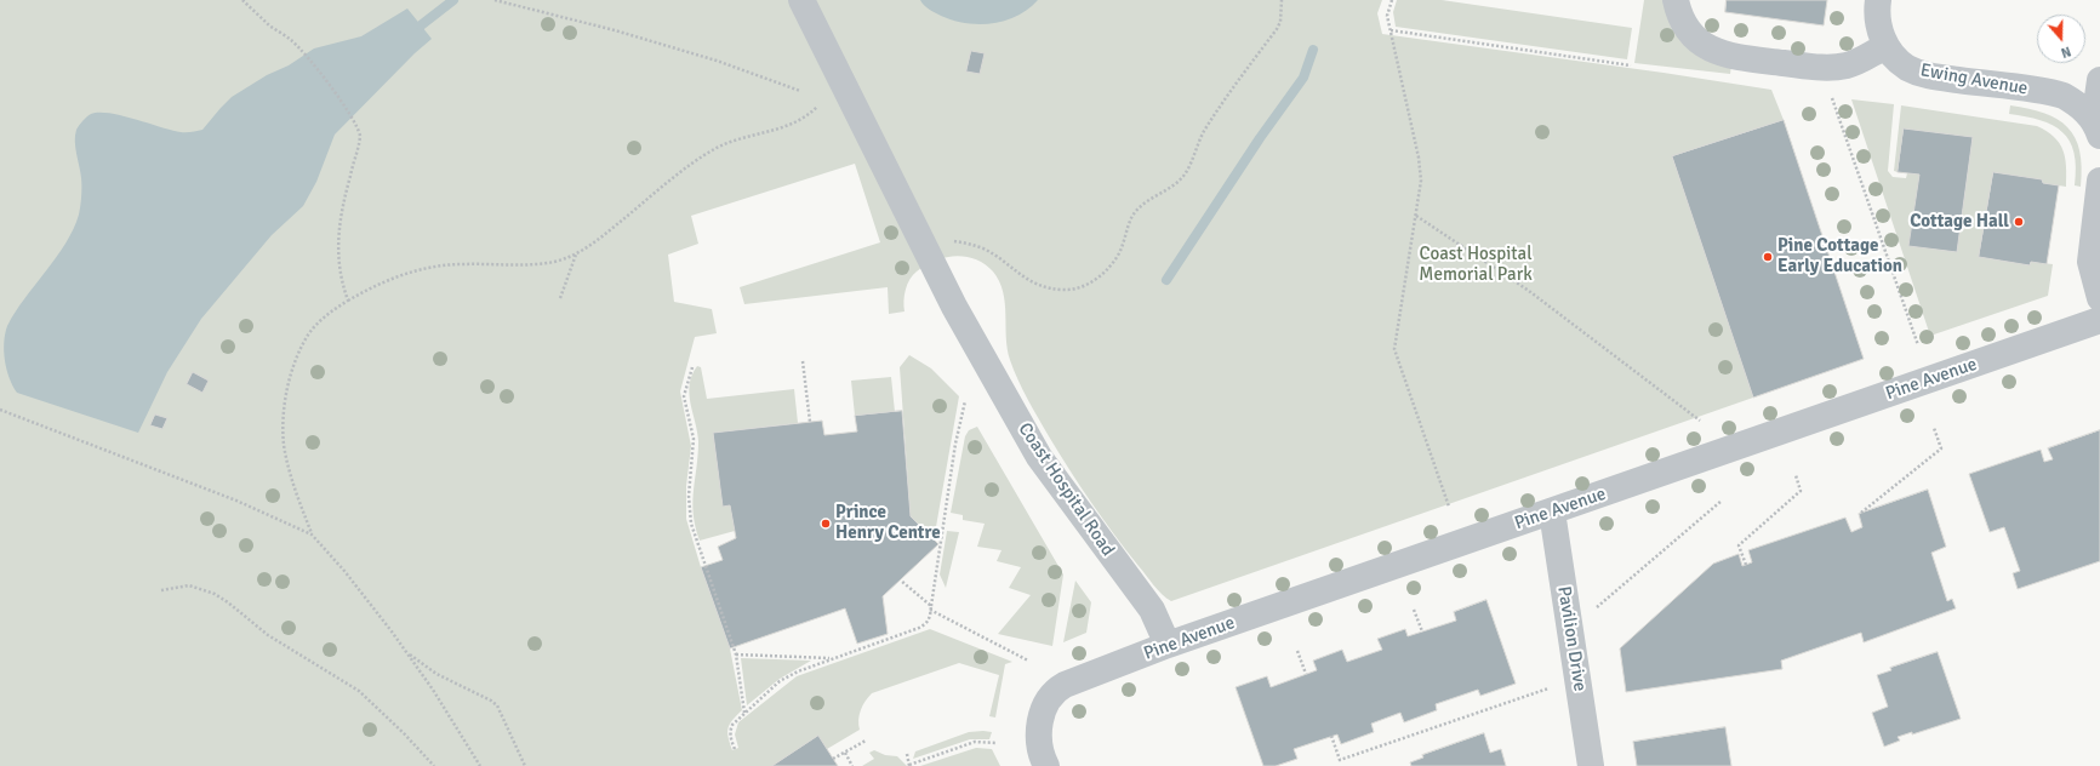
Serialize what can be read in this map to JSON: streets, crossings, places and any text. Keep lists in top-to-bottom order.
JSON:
{
  "streets": {
    "street": [
      "Ewing Avenue",
      "Pine Avenue",
      "Coast Hospital Road",
      "Pavilion Drive"
    ]
  },
  "crossings": [
    ["Pine Avenue", "Coast Hospital Road"],
    ["Pine Avenue", "Pavilion Drive"]
  ],
  "parks": ["Coast Hospital Memorial Park"],
  "places": ["Cottage Hall", "Pine Cottage Early Education", "Prince Henry Centre"],
  "north": "bottom"
}
